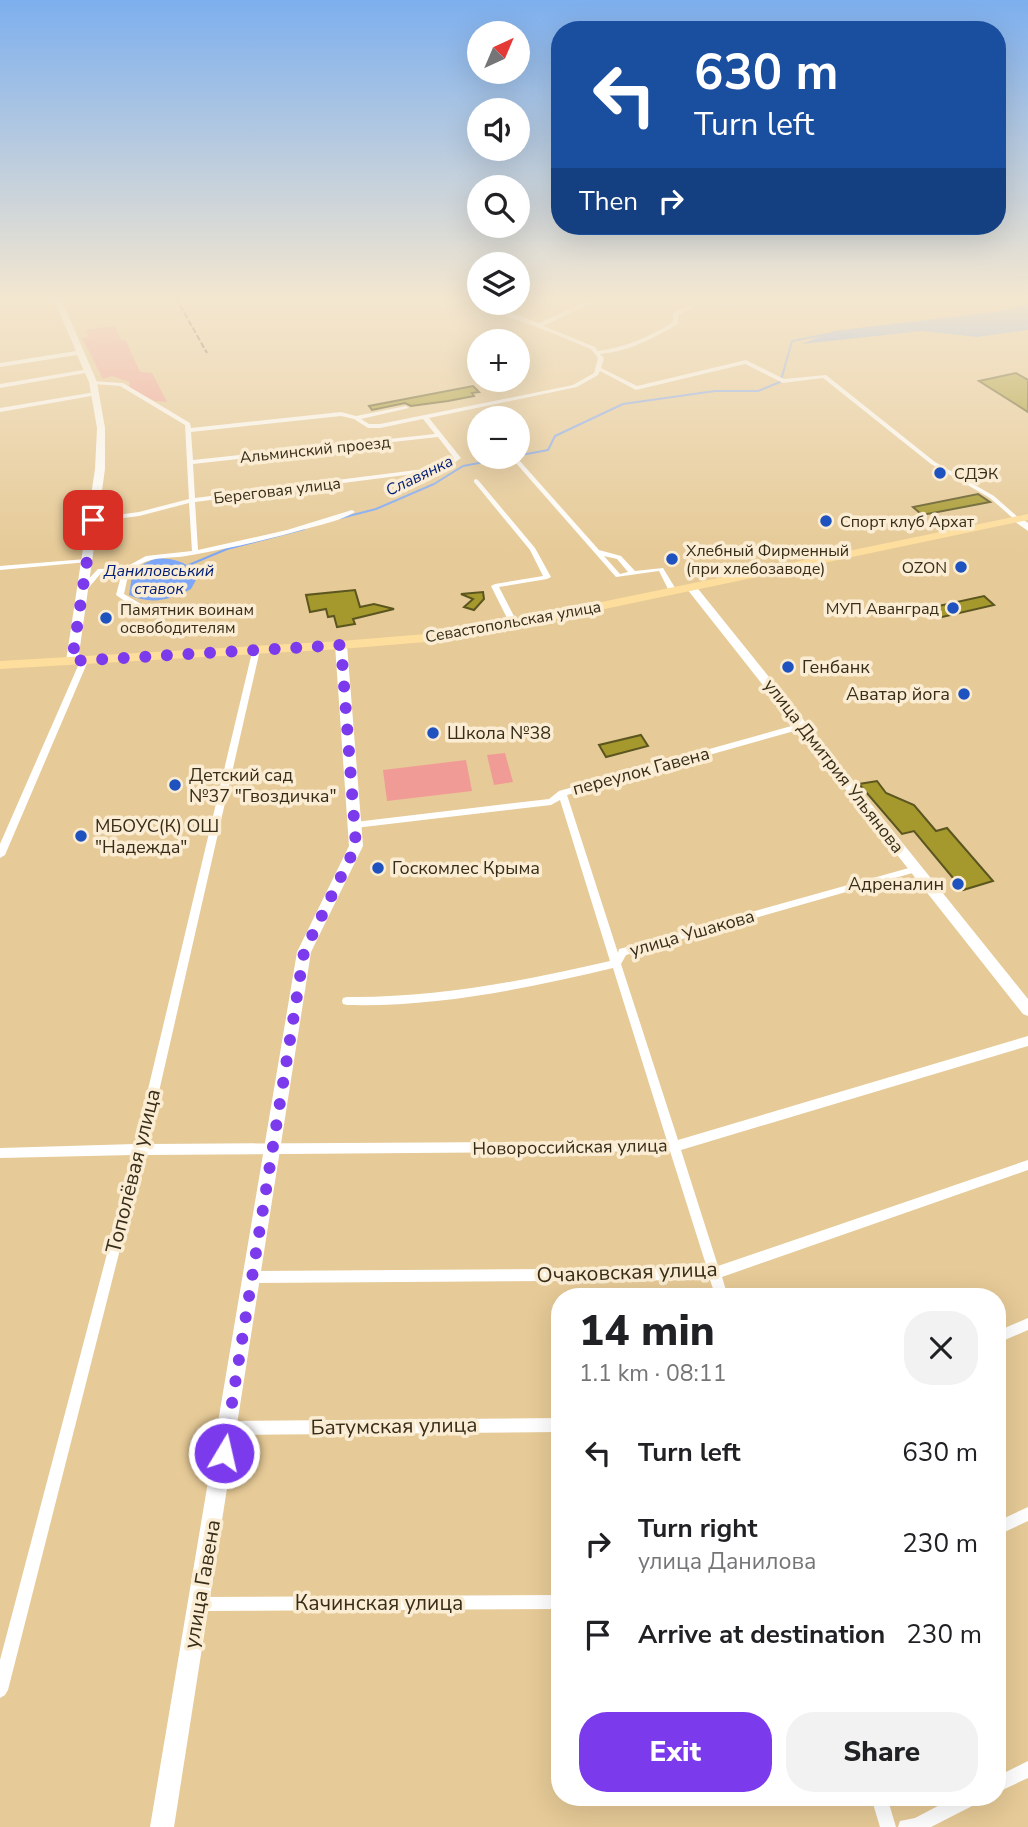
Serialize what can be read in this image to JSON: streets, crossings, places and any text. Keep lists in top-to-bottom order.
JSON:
{
  "streets": {
    "main road": ["Севастопольская улица", "улица Дмитрия Ульянова", "улица Гавена"],
    "street": [
      "Альминский проезд",
      "Береговая улица",
      "переулок Гавена",
      "улица Ушакова",
      "Новороссийская улица",
      "Тополёвая улица",
      "Очаковская улица",
      "Батумская улица",
      "Качинская улица"
    ]
  },
  "crossings": [
    ["Альминский проезд", "Береговая улица"],
    ["Севастопольская улица", "улица Дмитрия Ульянова"],
    ["Севастопольская улица", "Тополёвая улица"],
    ["Севастопольская улица", "улица Гавена"],
    ["улица Дмитрия Ульянова", "переулок Гавена"],
    ["улица Дмитрия Ульянова", "улица Ушакова"],
    ["переулок Гавена", "улица Гавена"],
    ["Новороссийская улица", "Тополёвая улица"],
    ["Новороссийская улица", "улица Гавена"],
    ["Очаковская улица", "улица Гавена"],
    ["Батумская улица", "улица Гавена"],
    ["улица Гавена", "Качинская улица"]
  ],
  "water": ["Славянка", "Даниловський ставок"],
  "places": [
    "СДЭК",
    "Спорт клуб Архат",
    "Хлебный Фирменный (при хлебозаводе)",
    "OZON",
    "МУП Аванград",
    "Памятник воинам освободителям",
    "Генбанк",
    "Аватар йога",
    "Школа №38",
    "Детский сад №37 \"Гвоздичка\"",
    "МБОУС(К) ОШ \"Надежда\"",
    "Госкомлес Крыма",
    "Адреналин"
  ],
  "north": "top right",
  "page": {
    "map_buttons": ["+", "−"],
    "turn": ["630 m", "Turn left"],
    "then": "Then",
    "heading": ["14 min", "1.1 km · 08:11"],
    "list": [
      {
        "name": "Turn left",
        "value": "630 m"
      },
      {
        "name": "Turn right",
        "note": "улица Данилова",
        "value": "230 m"
      },
      {
        "name": "Arrive at destination",
        "value": "230 m"
      }
    ],
    "buttons": ["Exit", "Share"]
  }
}
